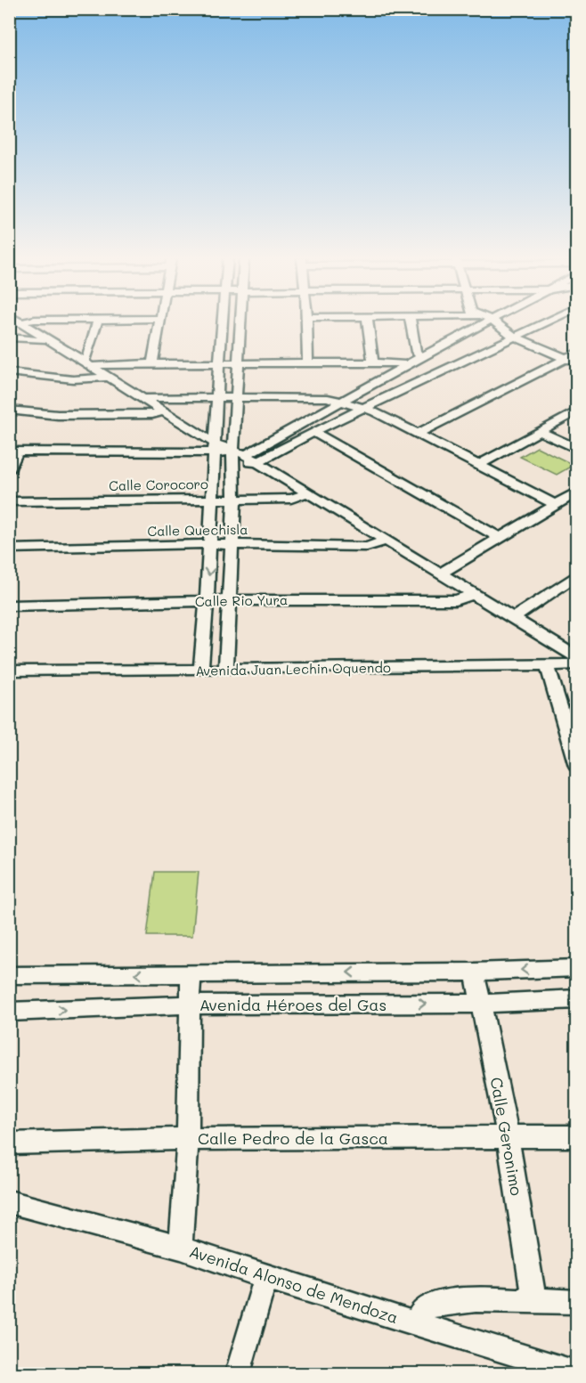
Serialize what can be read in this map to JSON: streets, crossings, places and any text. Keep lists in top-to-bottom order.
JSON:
{
  "streets": {
    "street": [
      "Calle Corocoro",
      "Calle Quechisla",
      "Calle Rio Yura",
      "Avenida Juan Lechin Oquendo",
      "Avenida Héroes del Gas",
      "Calle Geronimo",
      "Calle Pedro de la Gasca",
      "Avenida Alonso de Mendoza"
    ]
  },
  "crossings": [
    ["Avenida Héroes del Gas", "Calle Geronimo"],
    ["Calle Geronimo", "Calle Pedro de la Gasca"]
  ]
}
